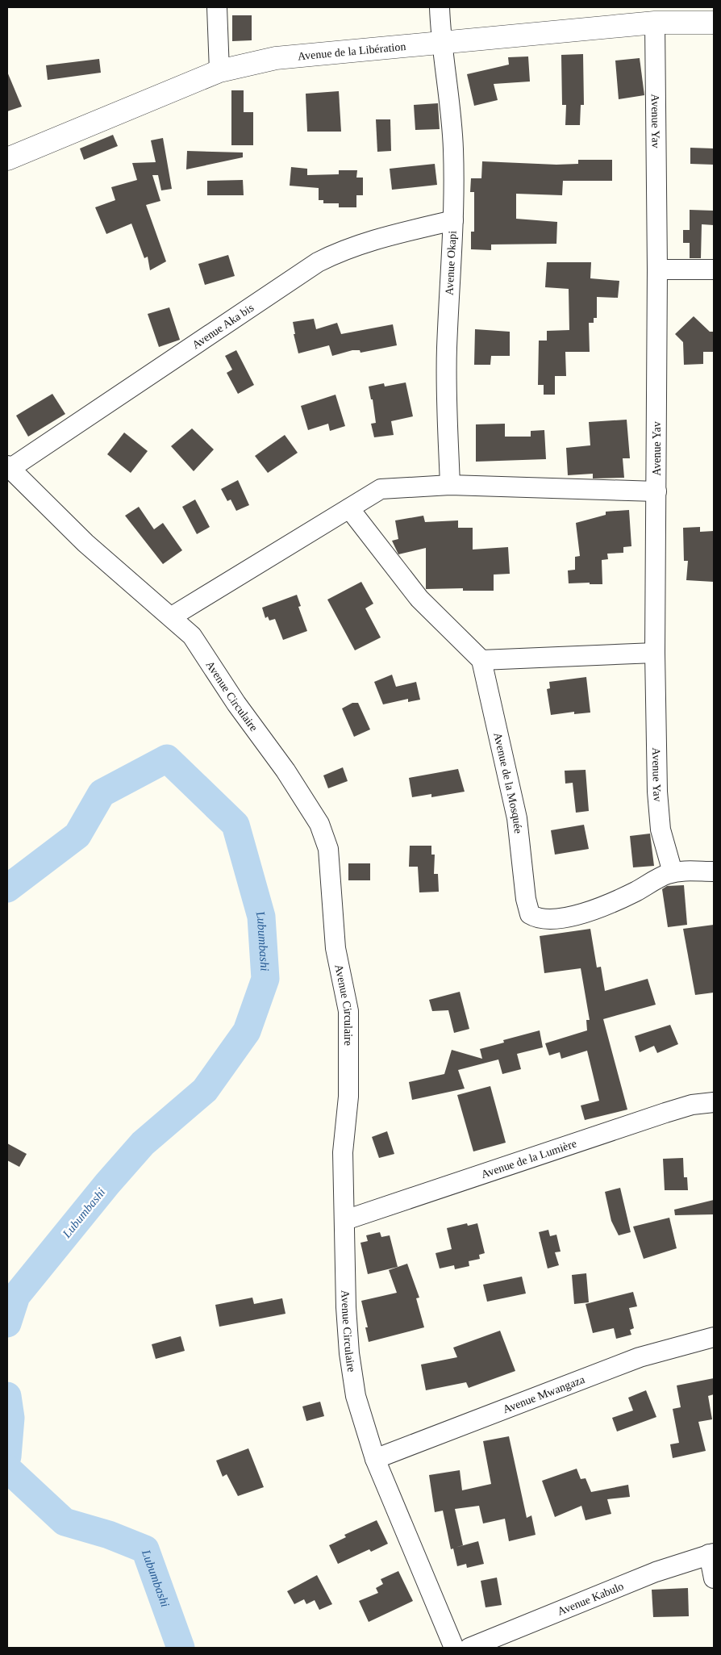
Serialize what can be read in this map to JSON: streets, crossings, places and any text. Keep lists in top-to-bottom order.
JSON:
{
  "streets": {
    "street": [
      "Avenue de la Libération",
      "Avenue Yav",
      "Avenue Okapi",
      "Avenue Aka bis",
      "Avenue Circulaire",
      "Avenue de la Mosquée",
      "Avenue de la Lumière",
      "Avenue Mwangaza",
      "Avenue Kabulo"
    ]
  },
  "crossings": [
    ["Avenue de la Libération", "Avenue Yav"],
    ["Avenue de la Libération", "Avenue Okapi"],
    ["Avenue Yav", "Avenue de la Mosquée"],
    ["Avenue Okapi", "Avenue Aka bis"],
    ["Avenue Aka bis", "Avenue Circulaire"],
    ["Avenue Circulaire", "Avenue de la Lumière"],
    ["Avenue Circulaire", "Avenue Mwangaza"]
  ],
  "water": ["Lubumbashi"]
}
